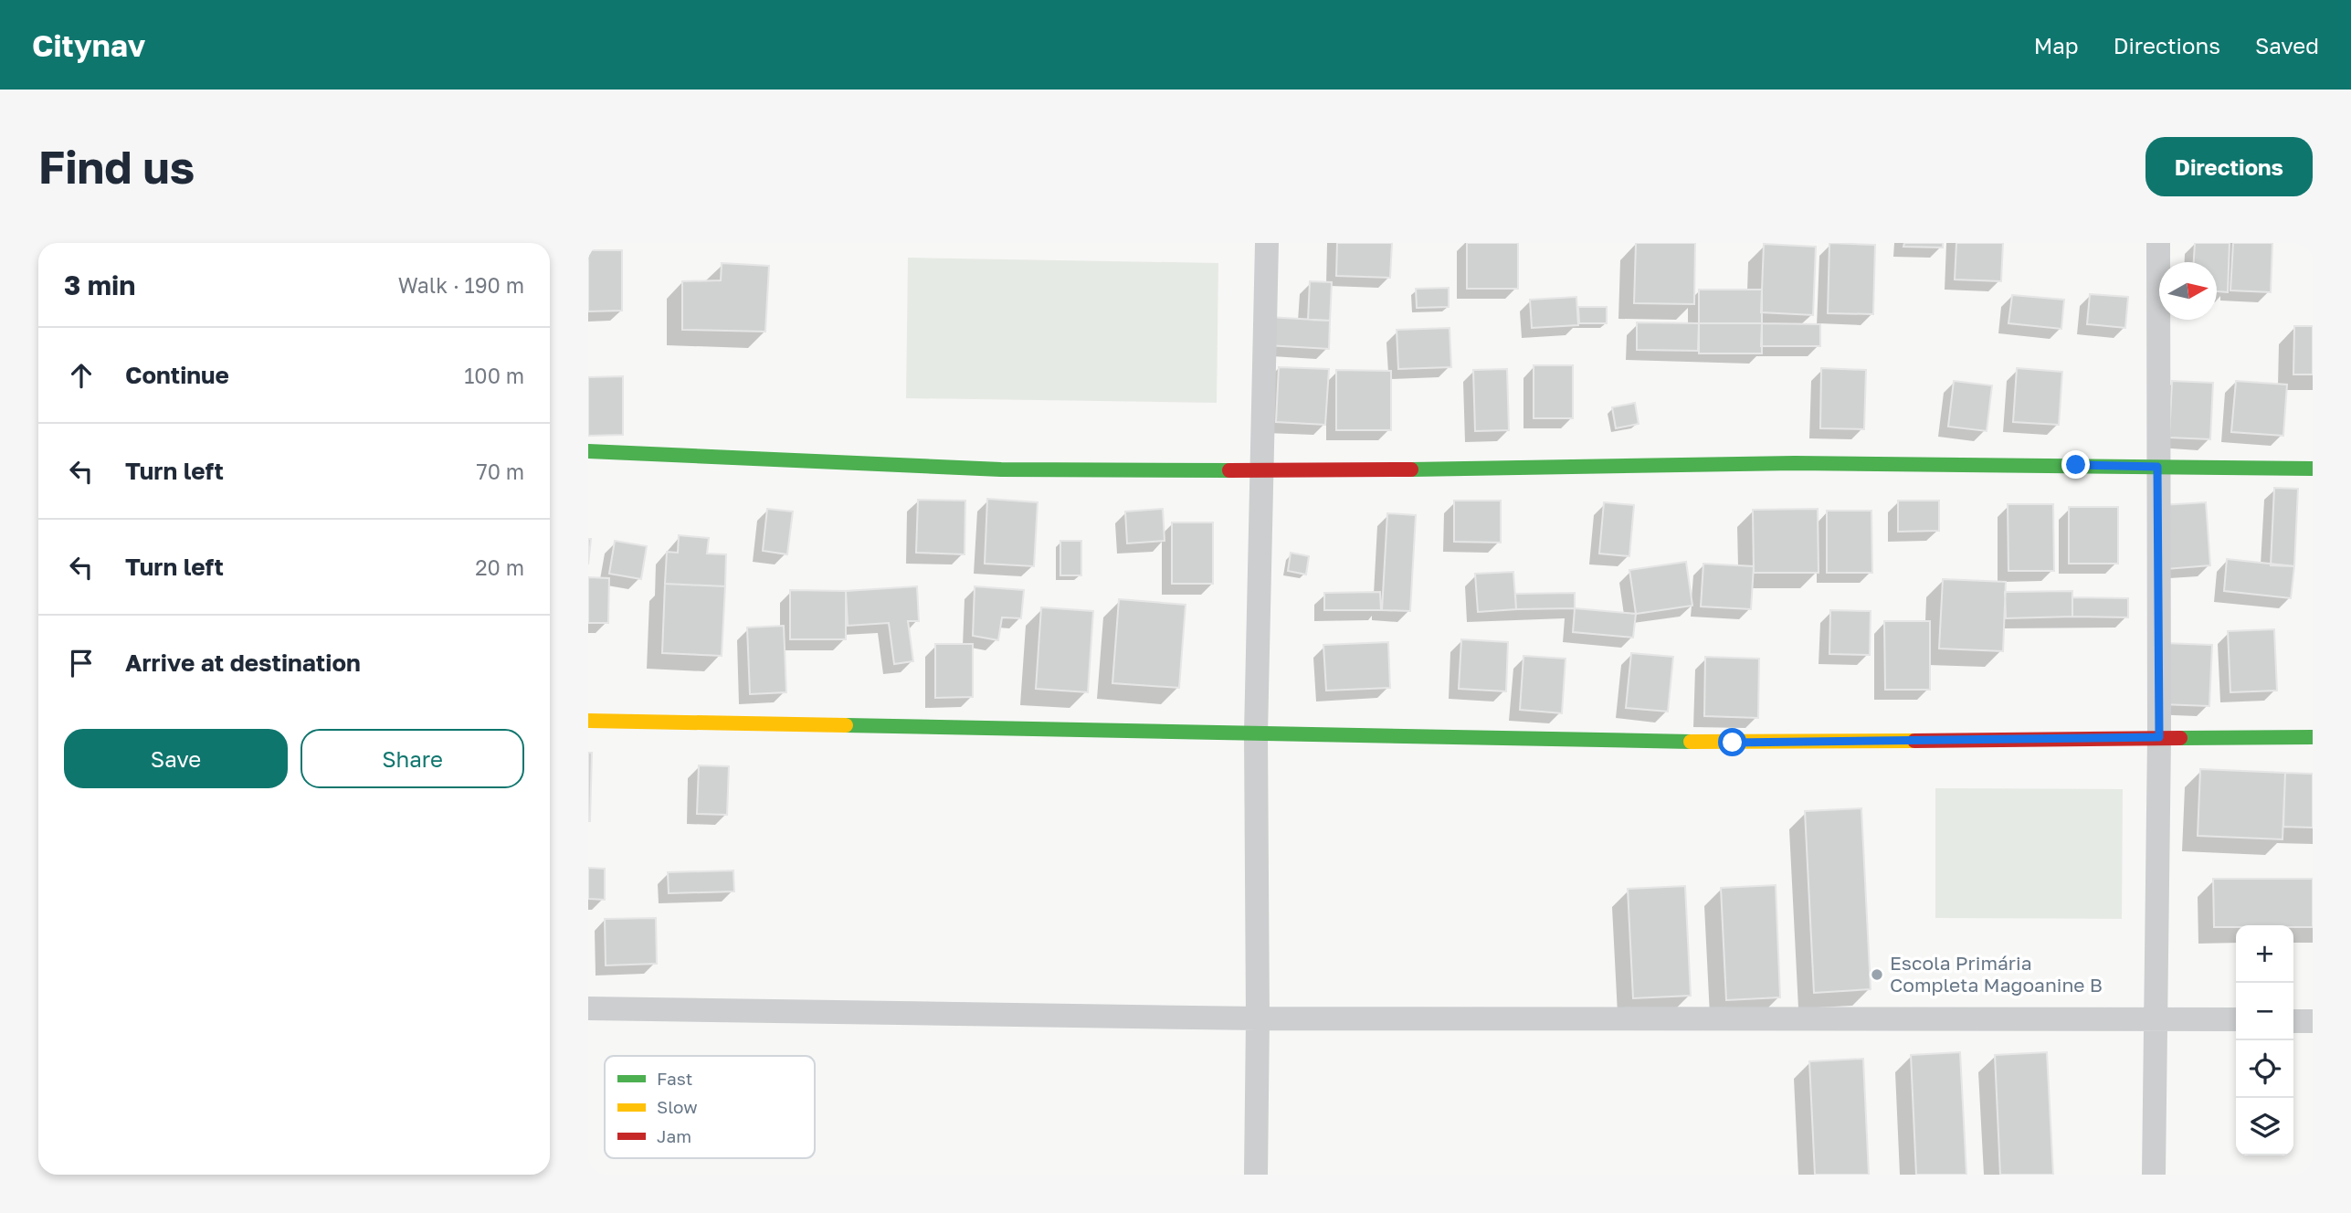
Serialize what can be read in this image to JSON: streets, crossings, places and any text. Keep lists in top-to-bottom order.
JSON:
{
  "places": ["Escola Primária Completa Magoanine B"],
  "legend": ["Fast", "Slow", "Jam"],
  "north": "right",
  "page": {
    "header": "Citynav",
    "nav": ["Map", "Directions", "Saved"],
    "buttons": [
      "Directions",
      ["Save", "Share"]
    ],
    "title": "Find us",
    "heading": ["3 min", "Walk · 190 m"],
    "list": [
      ["Continue", "100 m"],
      ["Turn left", "70 m"],
      ["Turn left", "20 m"],
      "Arrive at destination"
    ],
    "map_buttons": ["+", "−"]
  }
}
